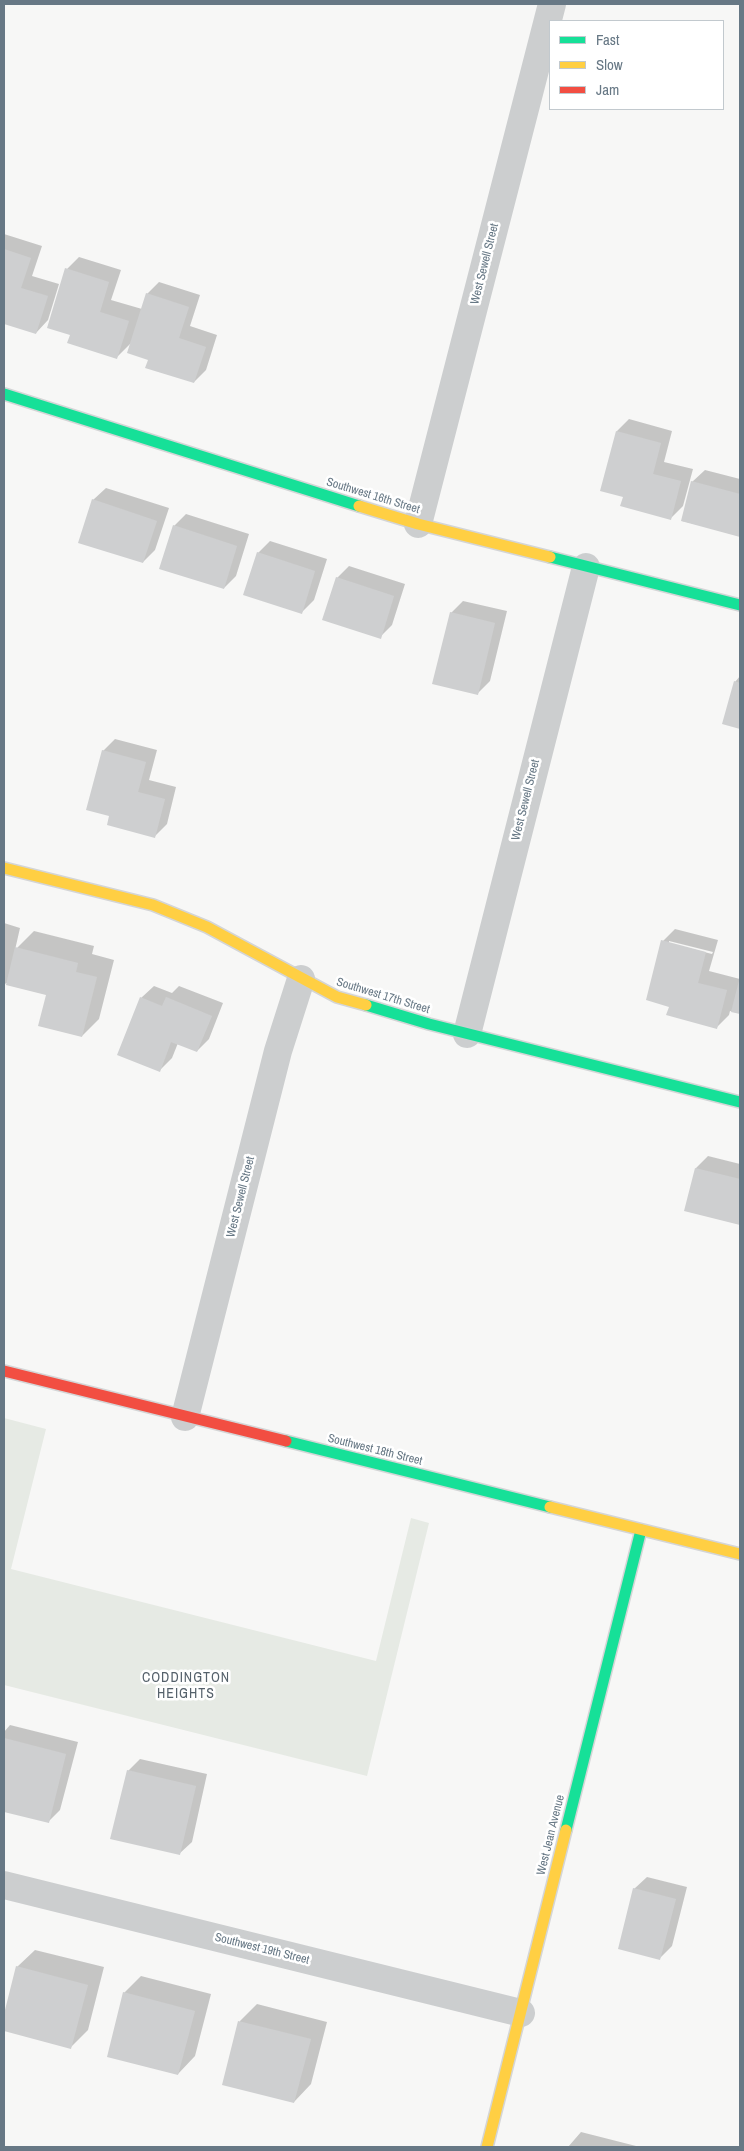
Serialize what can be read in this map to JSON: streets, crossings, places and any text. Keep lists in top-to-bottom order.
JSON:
{
  "streets": {
    "street": [
      "West Sewell Street",
      "Southwest 16th Street",
      "Southwest 17th Street",
      "Southwest 18th Street",
      "West Jean Avenue",
      "Southwest 19th Street"
    ]
  },
  "crossings": [
    ["West Sewell Street", "Southwest 16th Street"],
    ["West Sewell Street", "Southwest 17th Street"],
    ["West Sewell Street", "Southwest 18th Street"],
    ["Southwest 18th Street", "West Jean Avenue"],
    ["West Jean Avenue", "Southwest 19th Street"]
  ],
  "districts": ["CODDINGTON HEIGHTS"],
  "legend": ["Fast", "Slow", "Jam"]
}
